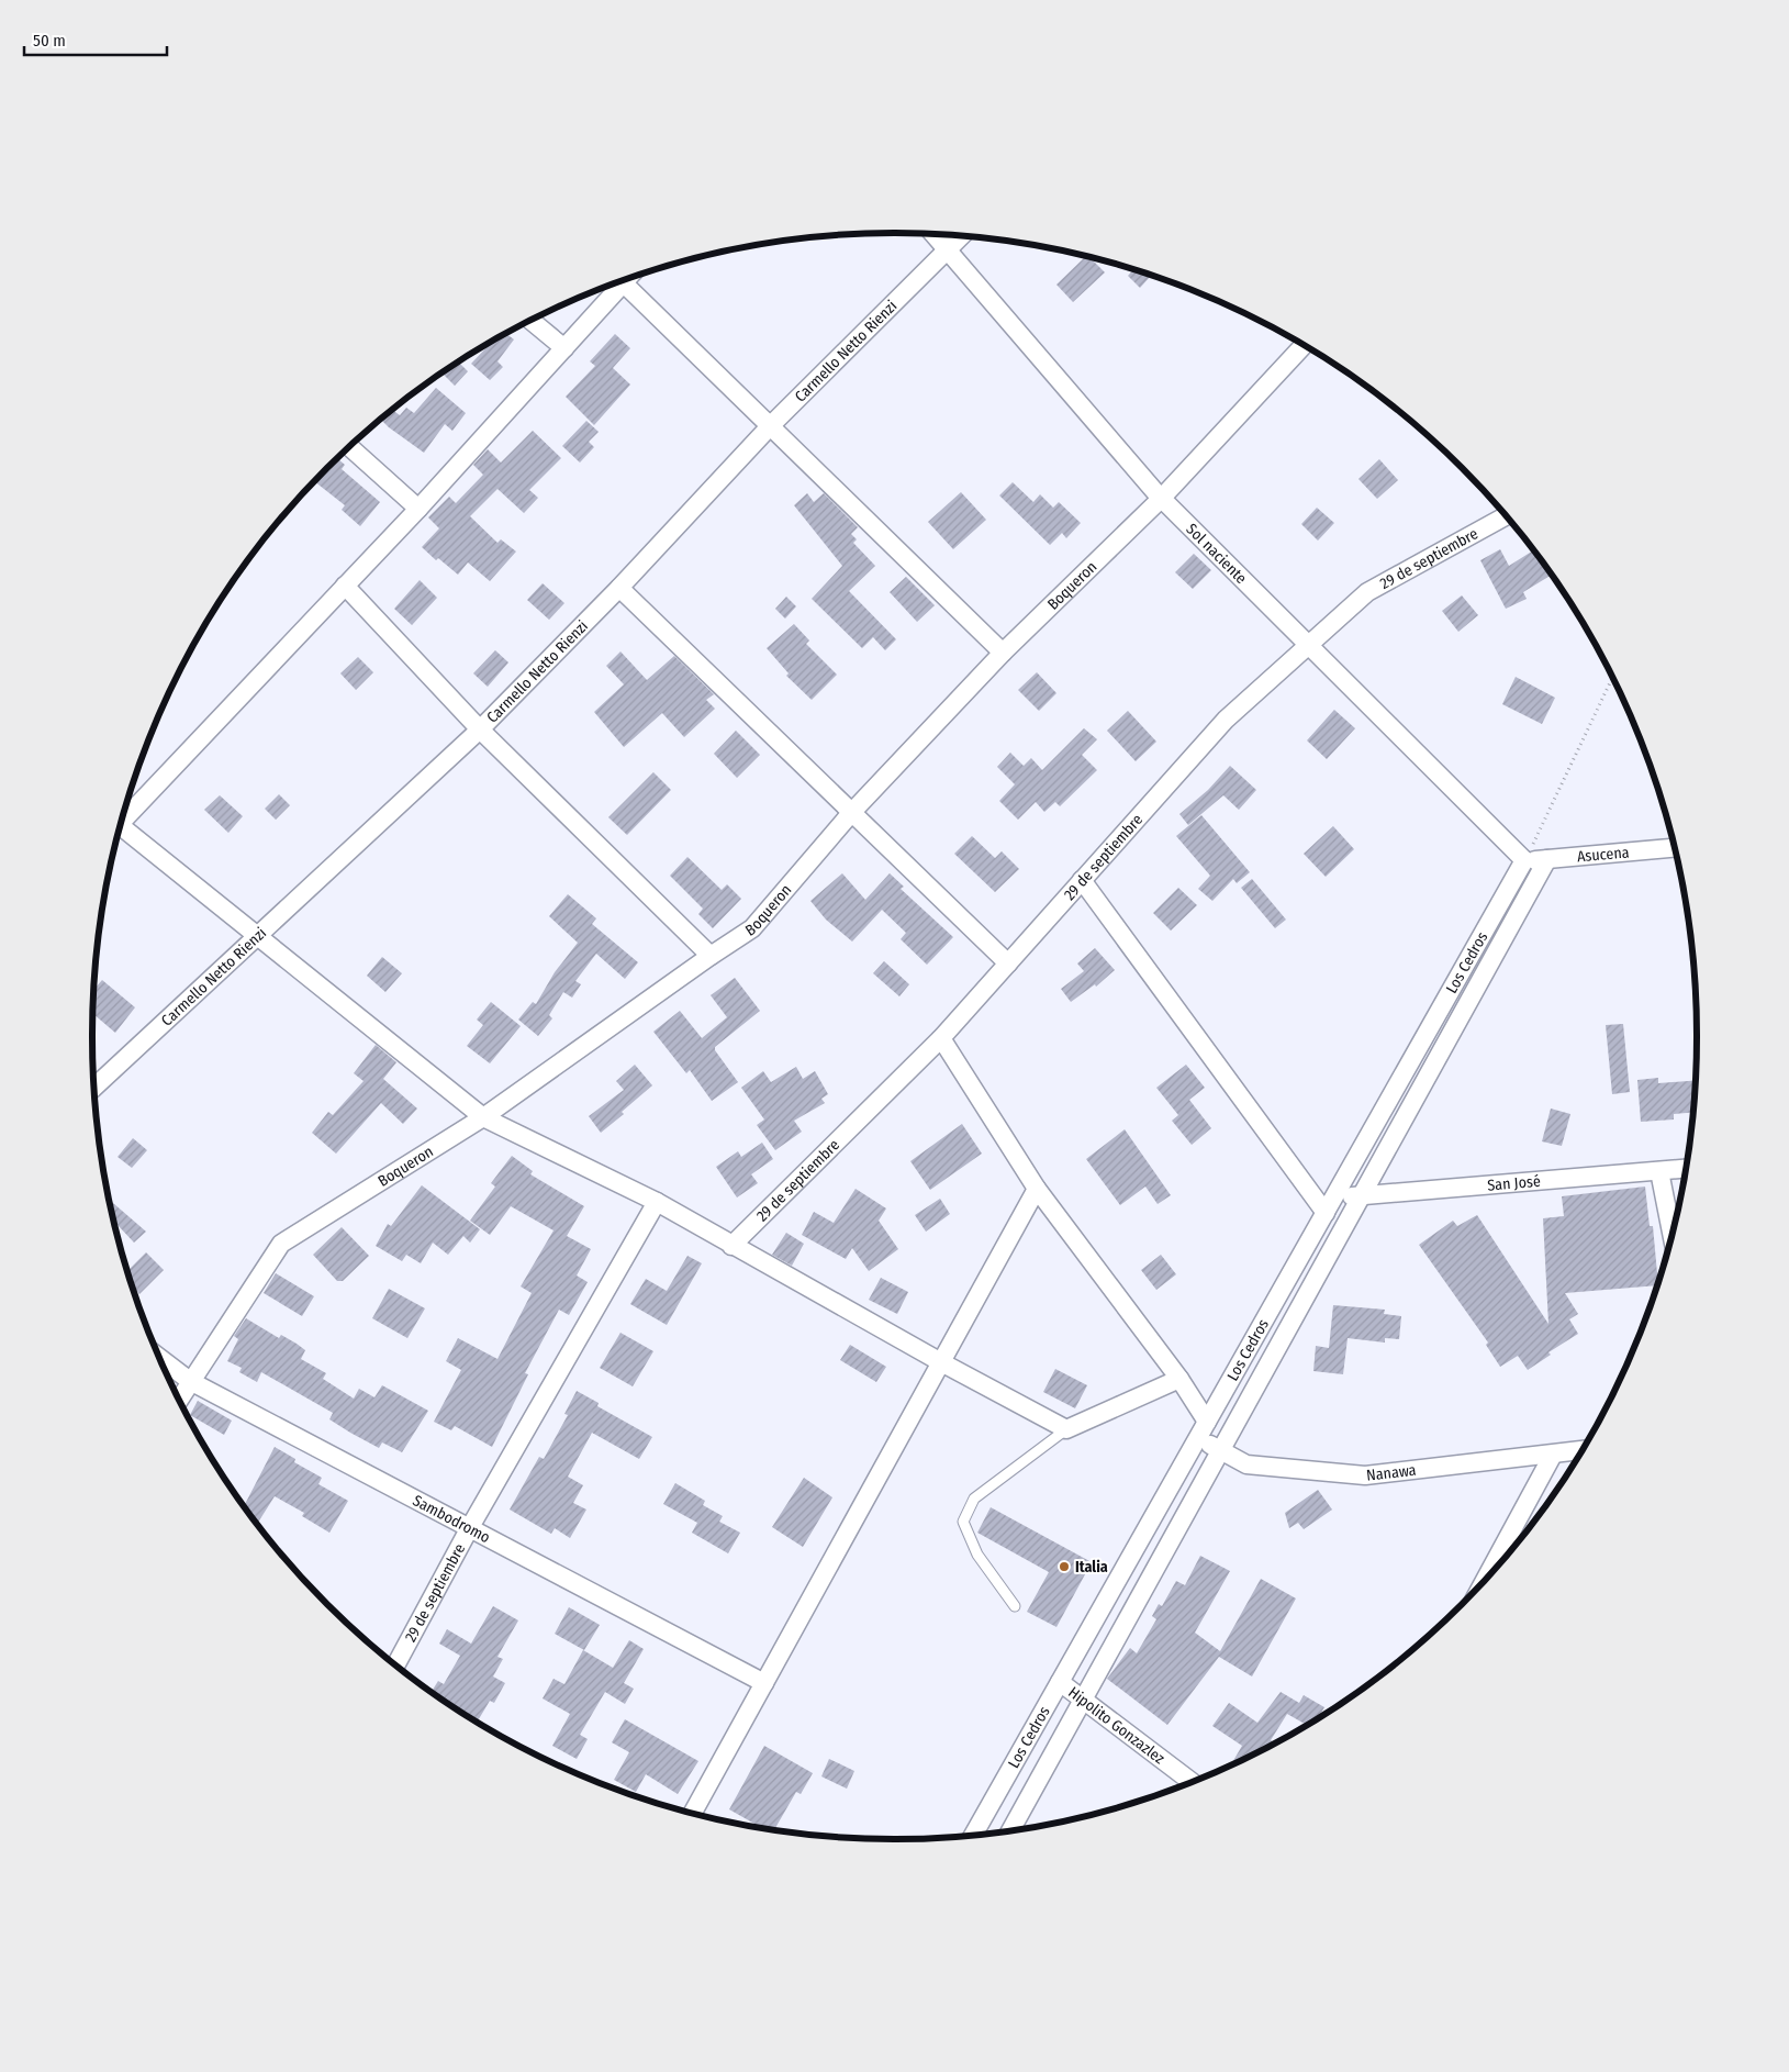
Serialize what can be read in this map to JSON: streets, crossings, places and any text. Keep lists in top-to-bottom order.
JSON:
{
  "streets": {
    "street": [
      "Carmello Netto Rienzi",
      "Sol naciente",
      "29 de septiembre",
      "Boqueron",
      "Asucena",
      "Los Cedros",
      "San José",
      "Nanawa",
      "Sambodromo",
      "Hipolito Gonzazlez"
    ]
  },
  "crossings": [
    ["Carmello Netto Rienzi", "Sol naciente"],
    ["Sol naciente", "29 de septiembre"],
    ["Sol naciente", "Boqueron"],
    ["Sol naciente", "Asucena"],
    ["Sol naciente", "Los Cedros"],
    ["29 de septiembre", "Sambodromo"],
    ["Boqueron", "Sambodromo"],
    ["Asucena", "Los Cedros"],
    ["Los Cedros", "San José"],
    ["Los Cedros", "Nanawa"],
    ["Los Cedros", "Hipolito Gonzazlez"]
  ],
  "places": ["Italia"],
  "scale_bar": "50 m"
}
